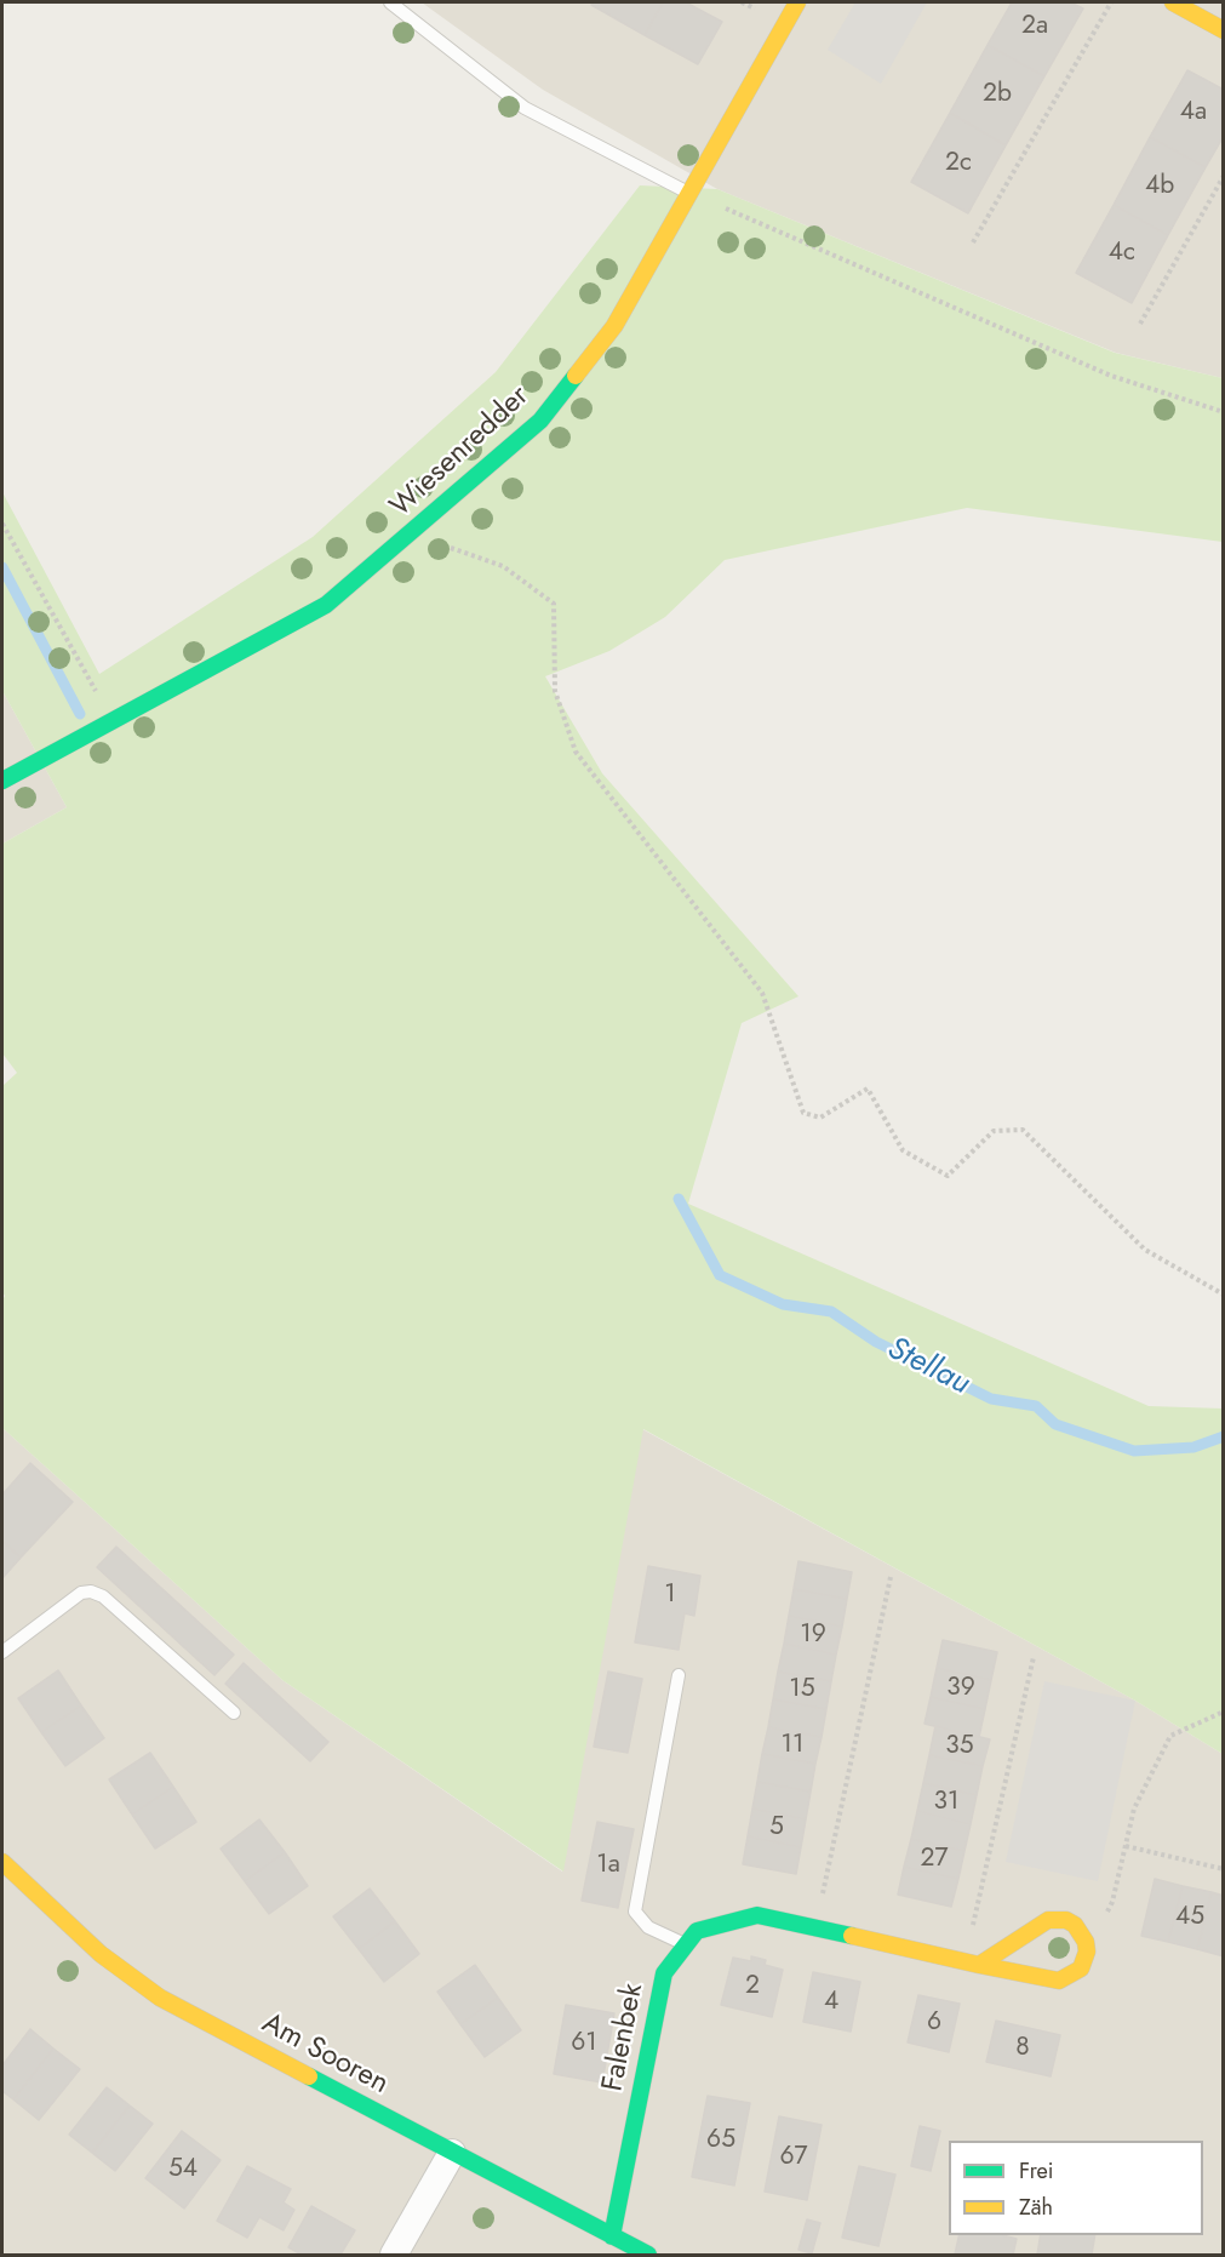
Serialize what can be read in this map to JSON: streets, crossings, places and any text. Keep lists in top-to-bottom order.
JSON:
{
  "streets": {
    "street": ["Wiesenredder", "Falenbek", "Am Sooren"]
  },
  "crossings": [
    ["Falenbek", "Am Sooren"]
  ],
  "water": ["Stellau"],
  "house_numbers": [
    "2a",
    "2b",
    "4a",
    "2c",
    "4b",
    "4c",
    "1",
    "19",
    "39",
    "15",
    "11",
    "35",
    "31",
    "5",
    "27",
    "1a",
    "45",
    "2",
    "4",
    "6",
    "61",
    "8",
    "65",
    "67",
    "54"
  ],
  "legend": ["Frei", "Zäh"]
}
